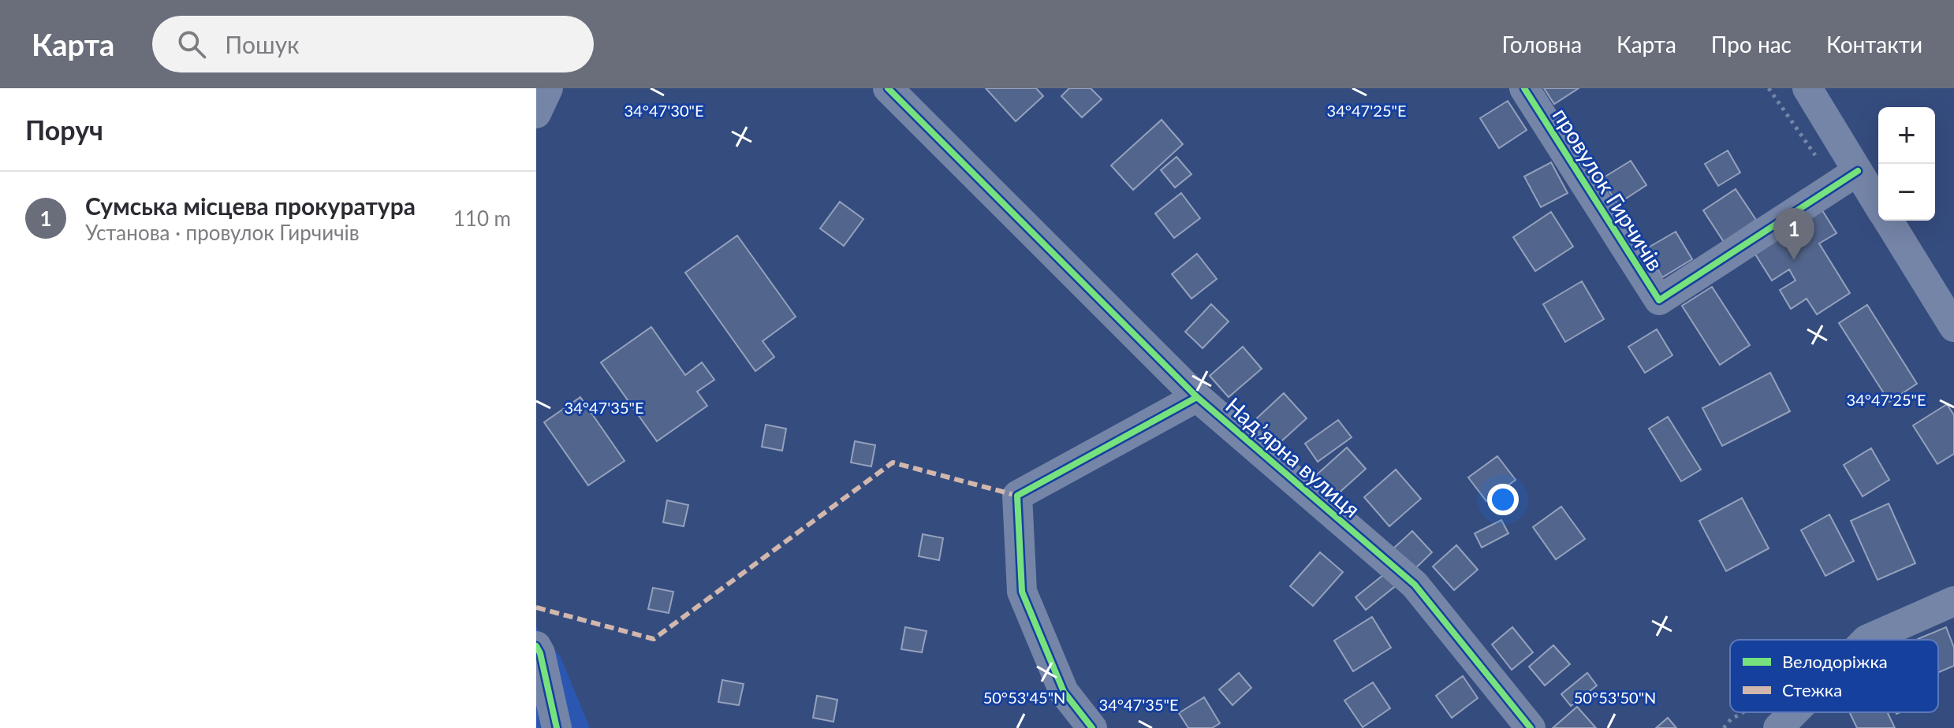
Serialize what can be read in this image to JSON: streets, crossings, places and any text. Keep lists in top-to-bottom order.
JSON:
{
  "streets": {
    "street": ["провулок Гирчичів", "Надʼярна вулиця"]
  },
  "legend": ["Велодоріжка", "Стежка"],
  "page": {
    "header": "Карта",
    "search": "Пошук",
    "nav": [
      "Головна",
      "Карта",
      "Про нас",
      "Контакти"
    ],
    "heading": "Поруч",
    "map_buttons": ["+", "−"],
    "list": [
      {
        "mark": "1",
        "name": "Сумська місцева прокуратура",
        "note": "Установа · провулок Гирчичів",
        "value": "110 m"
      }
    ],
    "pins": "1"
  },
  "coordinates": [
    "34°47'30\"E",
    "34°47'25\"E",
    "34°47'35\"E",
    "50°53'45\"N",
    "50°53'50\"N"
  ]
}
